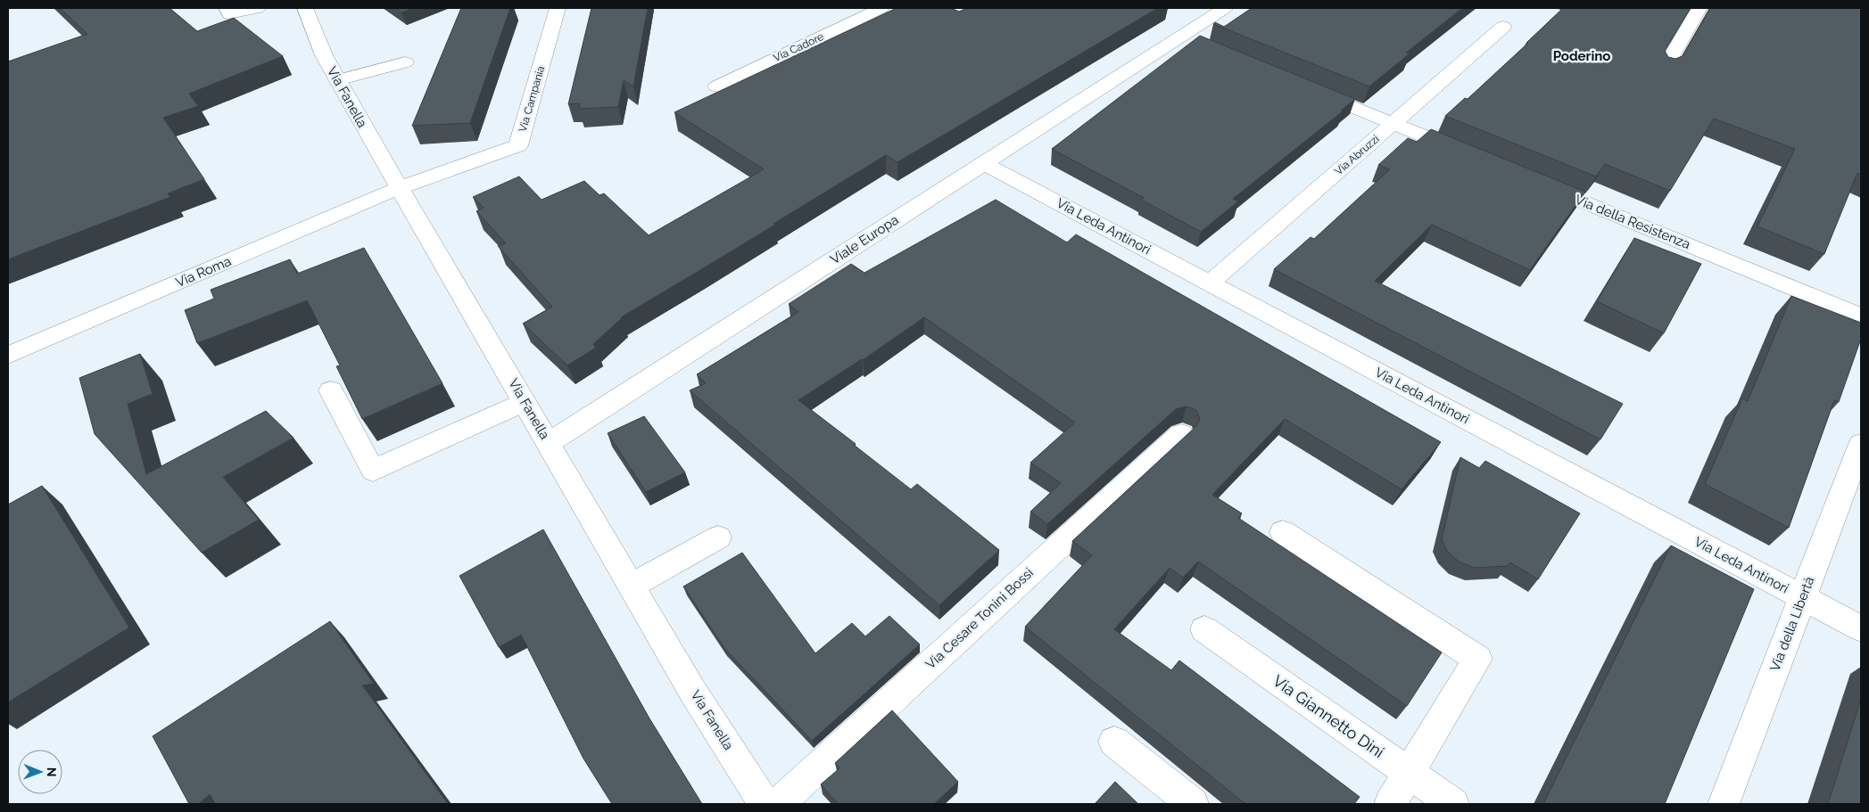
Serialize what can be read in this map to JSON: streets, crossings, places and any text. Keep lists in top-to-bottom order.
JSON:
{
  "streets": {
    "street": [
      "Via Cadore",
      "Via Fanella",
      "Via Campania",
      "Via Abruzzi",
      "Via della Resistenza",
      "Via Leda Antinori",
      "Viale Europa",
      "Via Roma",
      "Via Cesare Tonini Bossi",
      "Via della Libertà",
      "Via Giannetto Dini"
    ]
  },
  "crossings": [
    ["Via Fanella", "Via Campania"],
    ["Via Fanella", "Viale Europa"],
    ["Via Fanella", "Via Roma"],
    ["Via Campania", "Via Roma"],
    ["Via Abruzzi", "Via Leda Antinori"],
    ["Via Leda Antinori", "Viale Europa"],
    ["Via Leda Antinori", "Via della Libertà"]
  ],
  "districts": ["Poderino"],
  "north": "right"
}
